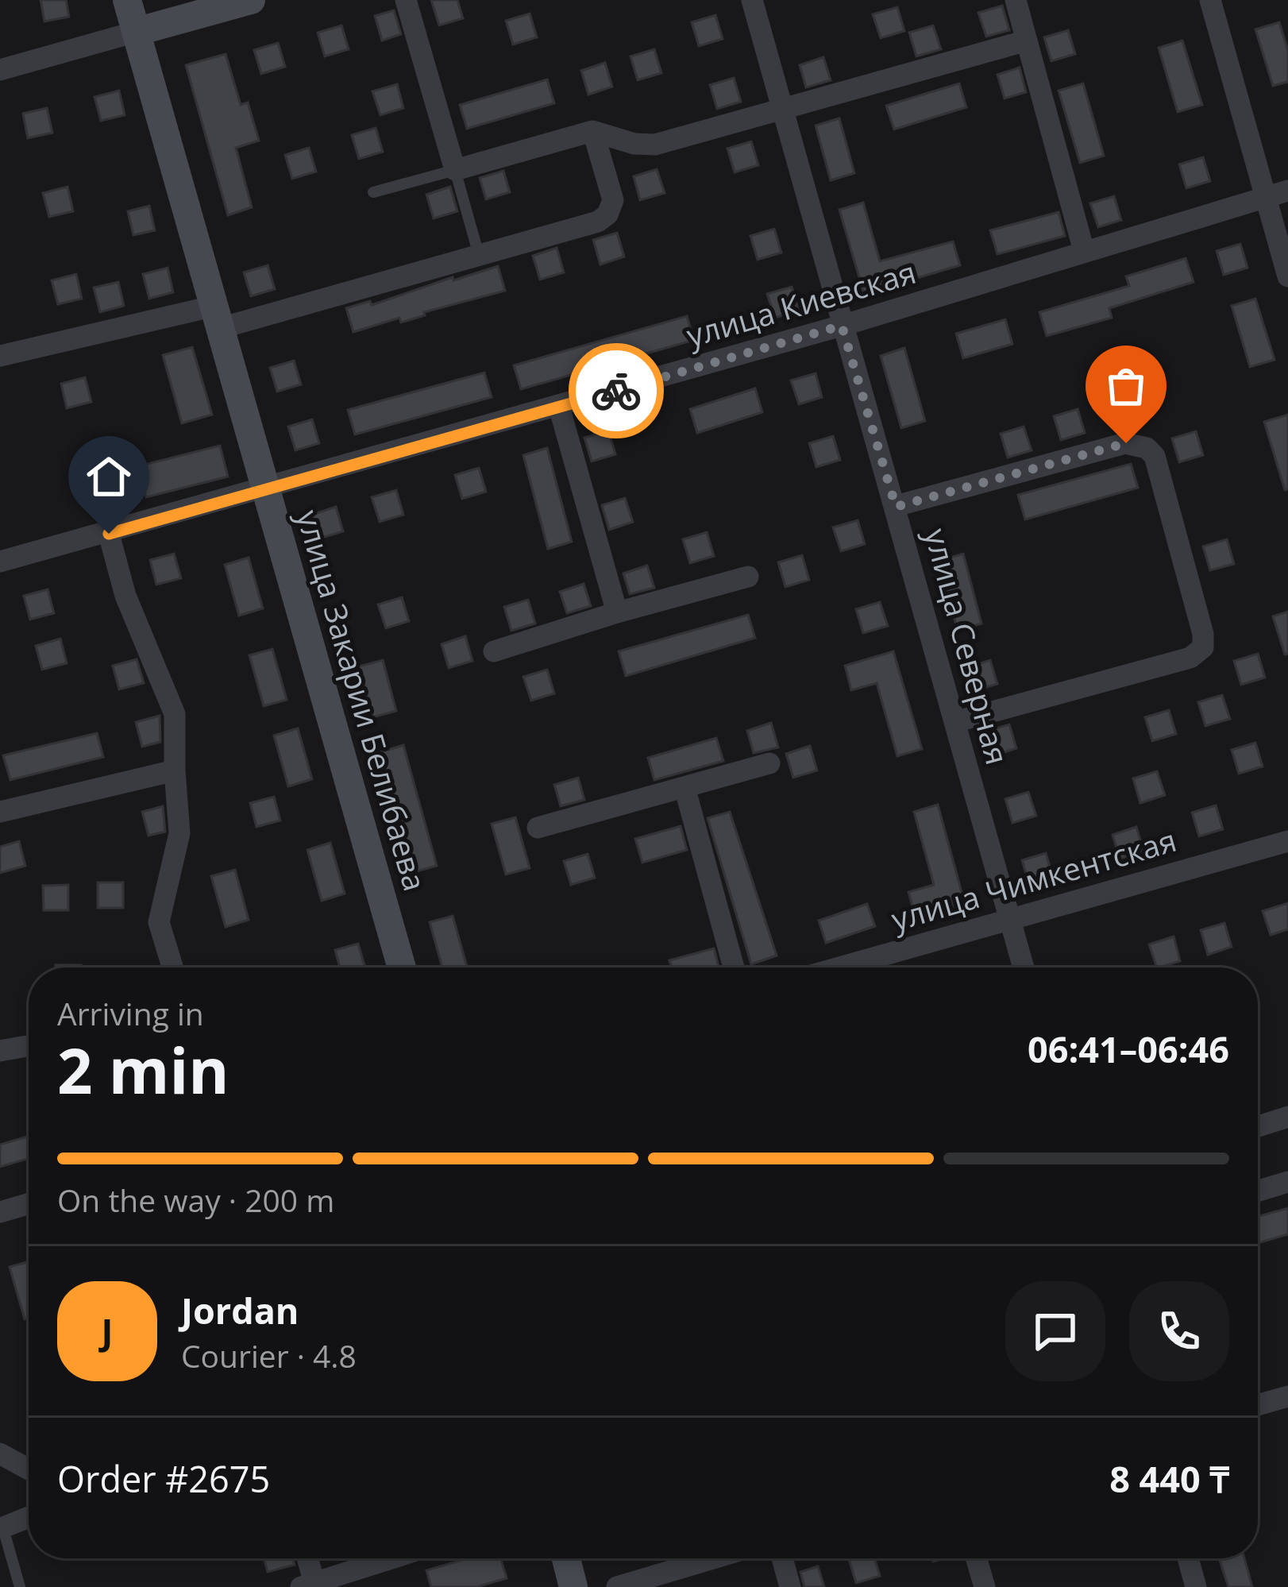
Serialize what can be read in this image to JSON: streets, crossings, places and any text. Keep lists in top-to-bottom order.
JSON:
{
  "streets": {
    "street": [
      "улица Киевская",
      "улица Северная",
      "улица Закарии Белибаева",
      "улица Чимкентская"
    ]
  },
  "crossings": [
    ["улица Киевская", "улица Северная"],
    ["улица Киевская", "улица Закарии Белибаева"],
    ["улица Северная", "улица Чимкентская"]
  ],
  "page": {
    "heading": ["2 min", "Arriving in", "06:41–06:46"],
    "panel": [
      "Jordan",
      "Courier · 4.8",
      "Order #2675",
      "8 440 ₸"
    ],
    "bar": "On the way · 200 m",
    "round": "J"
  }
}
